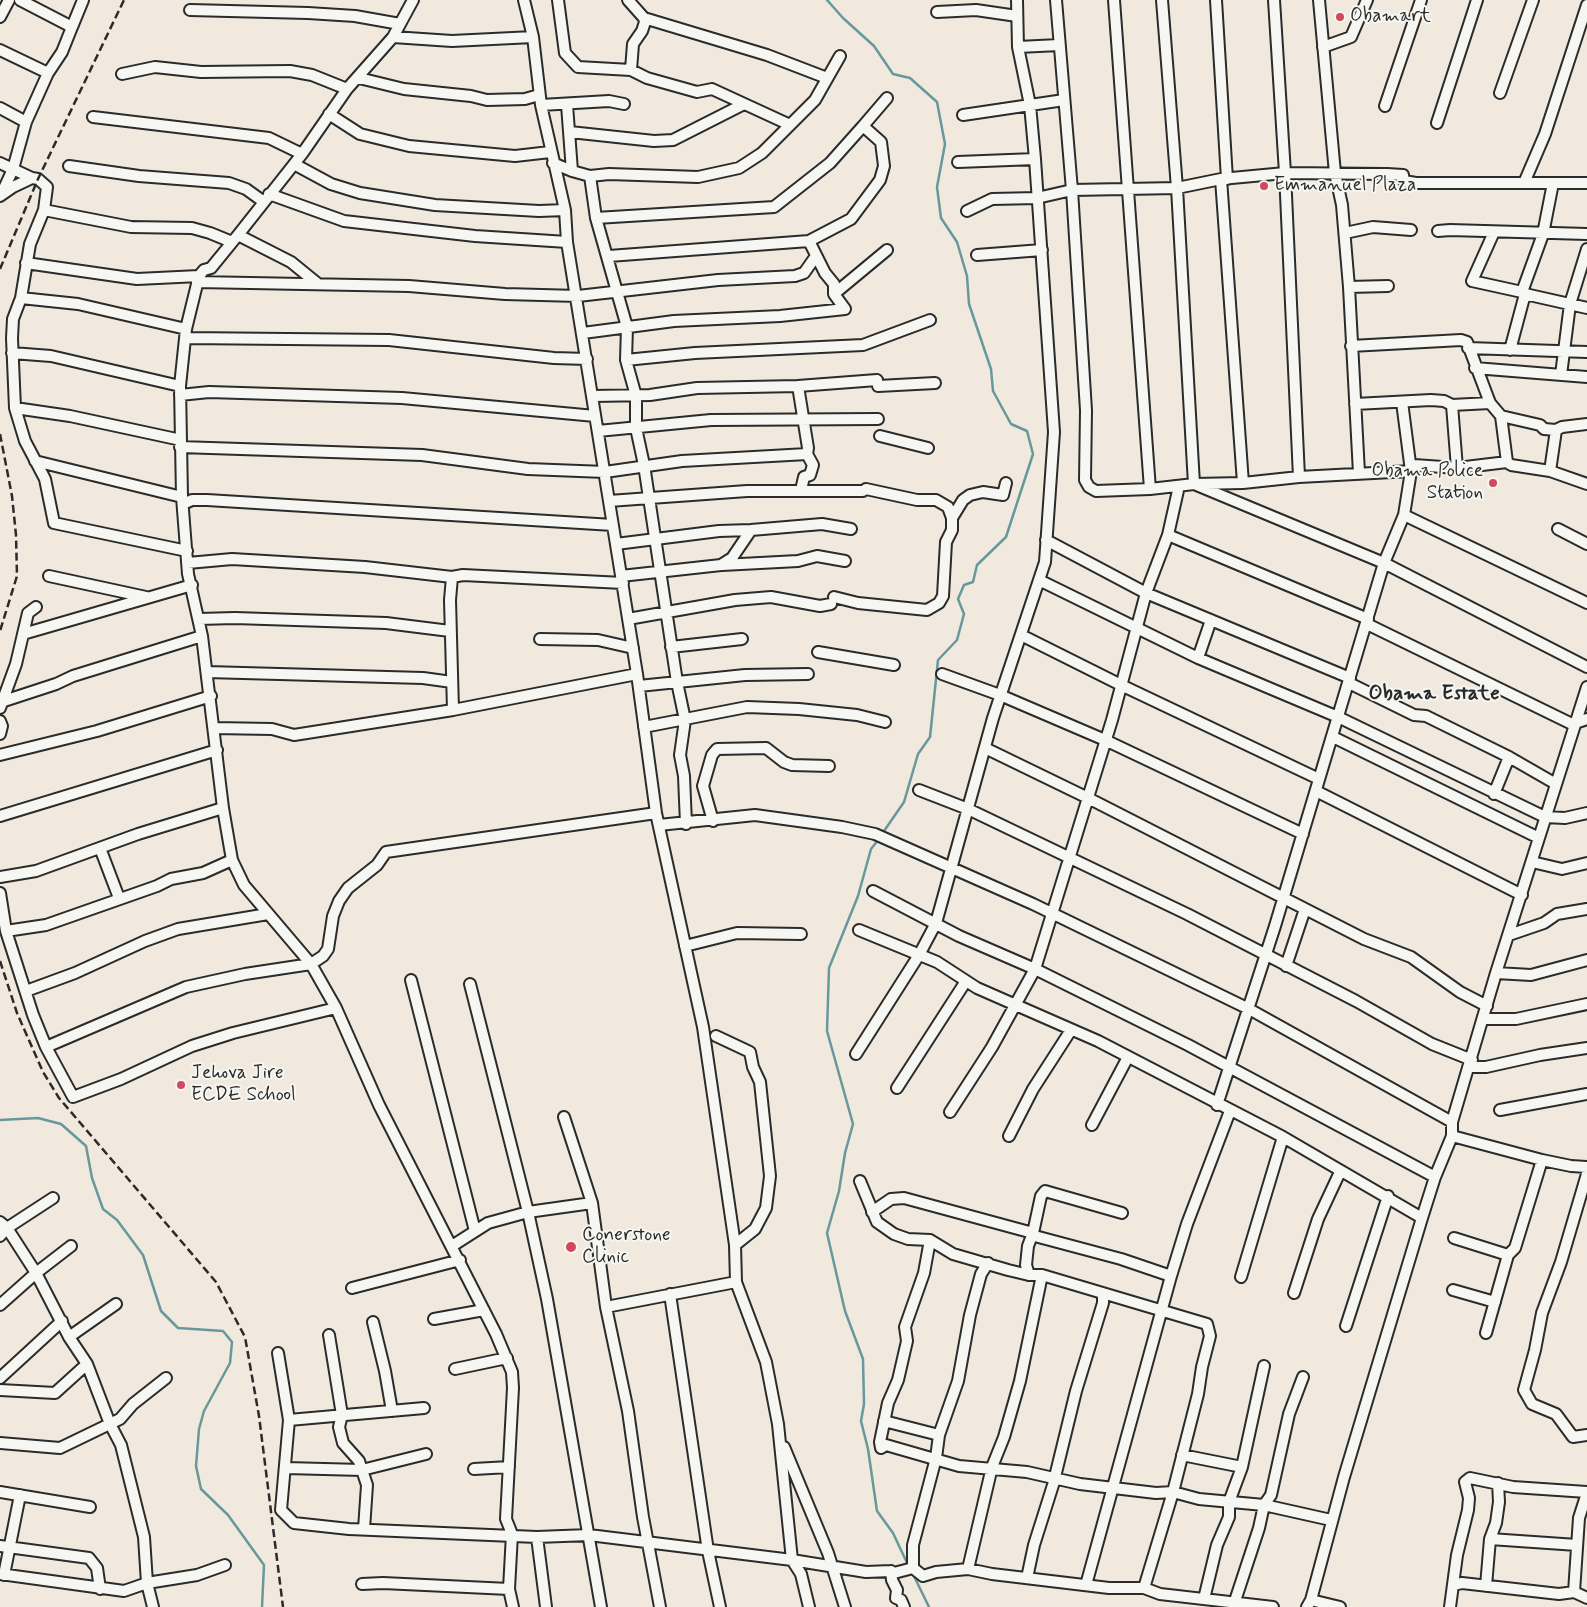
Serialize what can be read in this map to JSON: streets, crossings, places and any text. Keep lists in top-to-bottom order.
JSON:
{
  "districts": ["Obama Estate"],
  "places": [
    "Obamart",
    "Emmanuel Plaza",
    "Obama Police Station",
    "Jehova Jire ECDE School",
    "Conerstone Clinic"
  ]
}
